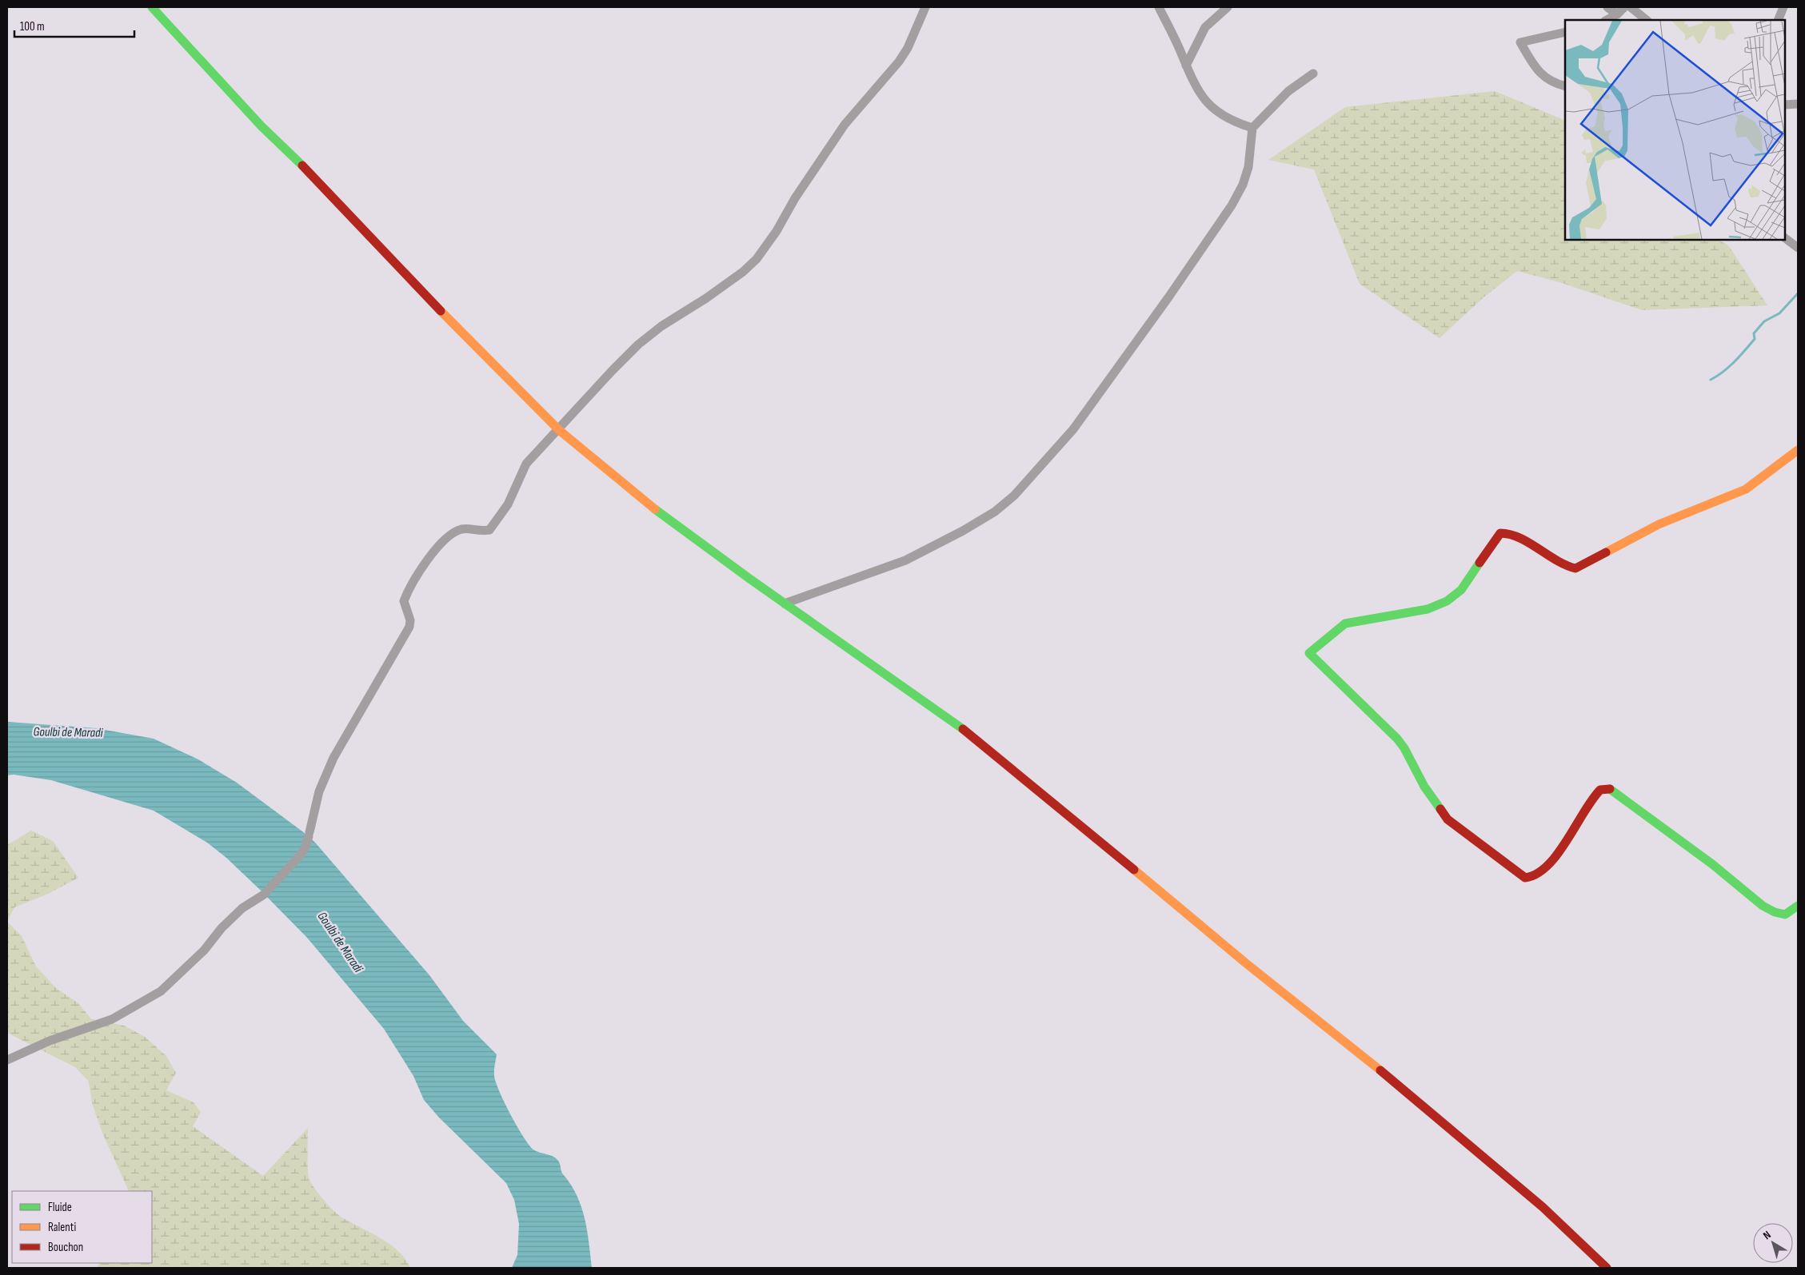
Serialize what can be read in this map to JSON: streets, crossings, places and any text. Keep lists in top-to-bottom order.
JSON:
{
  "water": ["Goulbi de Maradi"],
  "legend": ["Fluide", "Ralenti", "Bouchon"],
  "scale_bar": "100 m",
  "north": "top left"
}
